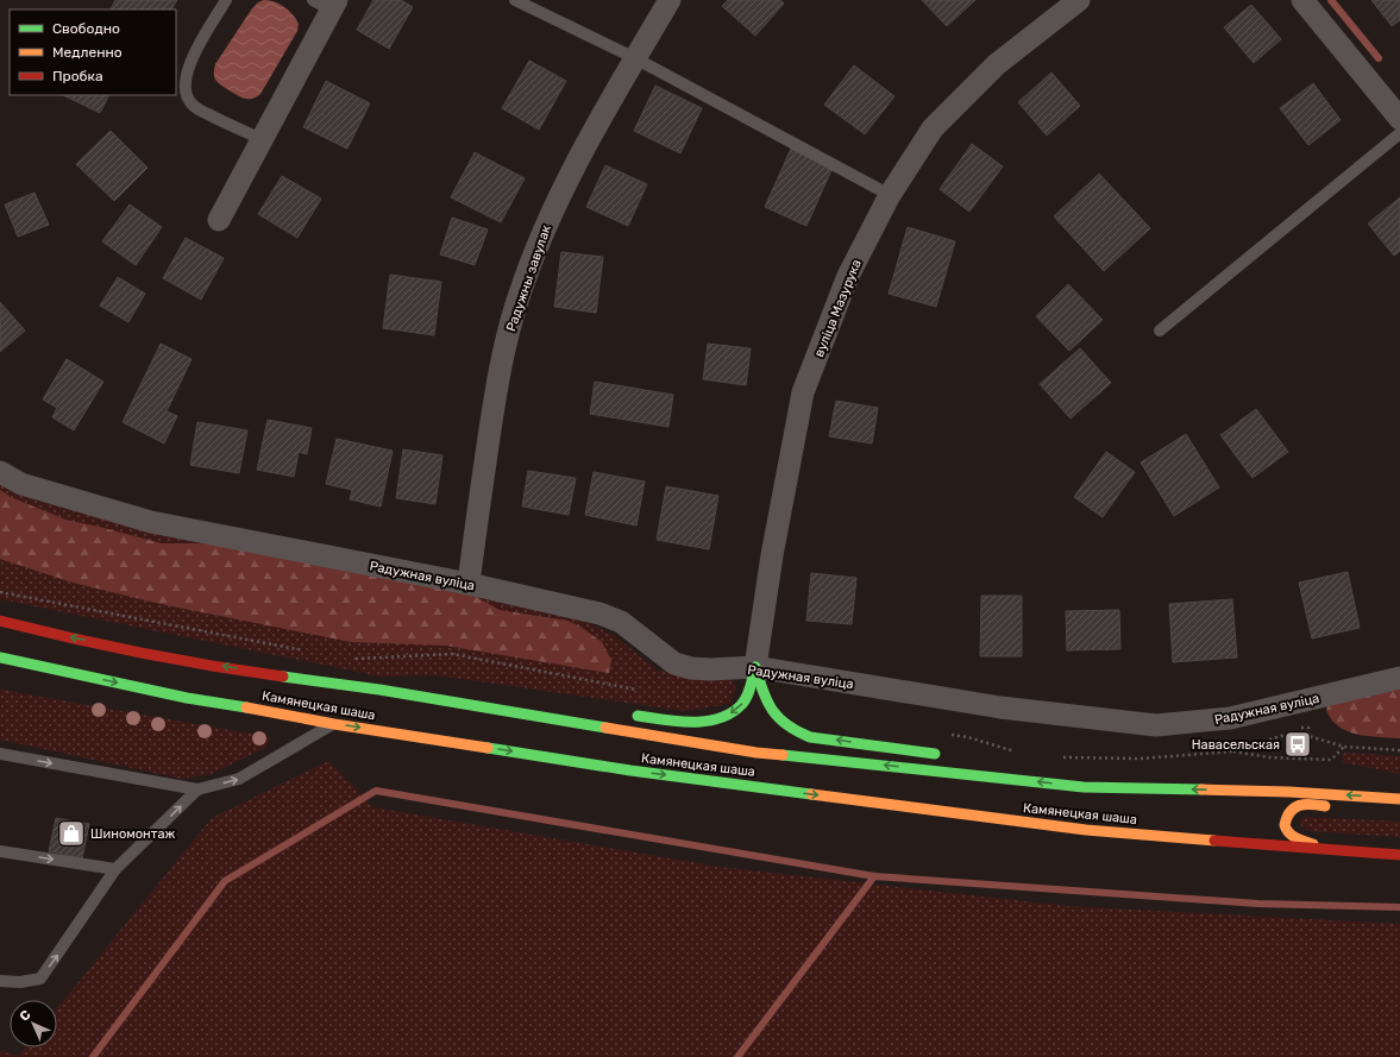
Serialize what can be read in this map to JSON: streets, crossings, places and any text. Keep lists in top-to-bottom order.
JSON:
{
  "streets": {
    "main road": ["Камянецкая шаша"],
    "street": ["Радужны завулак", "вуліца Мазурука", "Радужная вуліца"]
  },
  "crossings": [
    ["Радужны завулак", "Радужная вуліца"],
    ["вуліца Мазурука", "Радужная вуліца"]
  ],
  "places": {
    "bus stop": ["Навасельская"],
    "shop": ["Шиномонтаж"]
  },
  "legend": ["Свободно", "Медленно", "Пробка"],
  "north": "top left"
}
